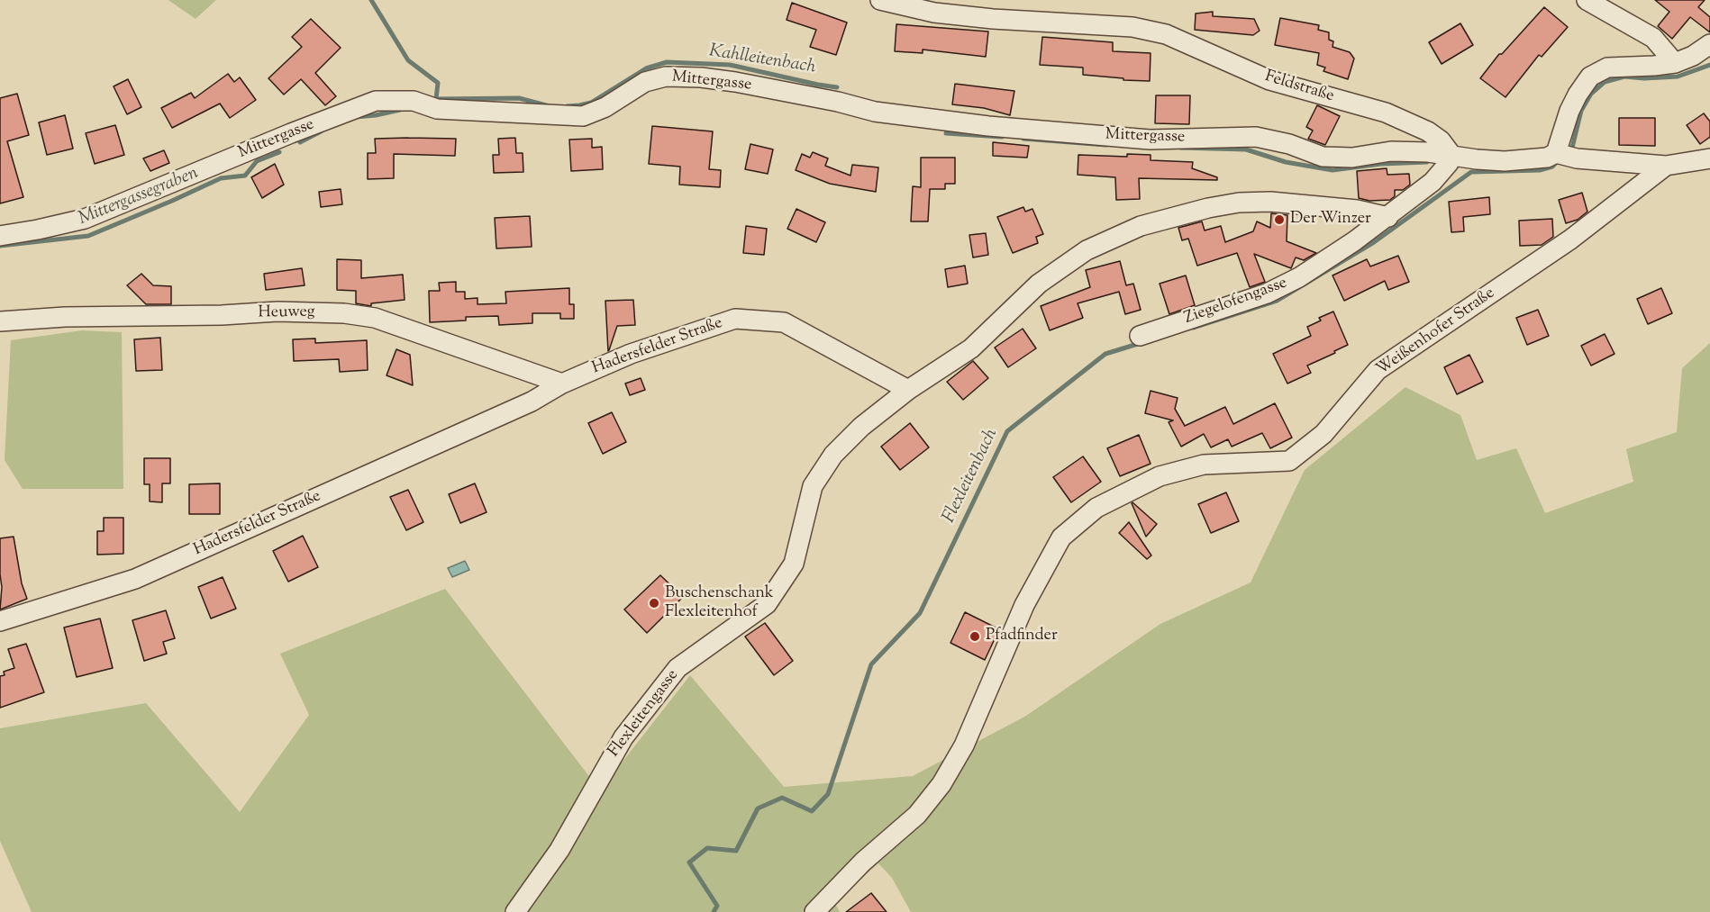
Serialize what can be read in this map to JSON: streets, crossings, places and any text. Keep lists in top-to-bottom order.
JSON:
{
  "streets": {
    "street": [
      "Mittergasse",
      "Feldstraße",
      "Ziegelofengasse",
      "Heuweg",
      "Weißenhofer Straße",
      "Hadersfelder Straße",
      "Flexleitengasse"
    ]
  },
  "crossings": [
    ["Mittergasse", "Feldstraße"],
    ["Mittergasse", "Ziegelofengasse"],
    ["Feldstraße", "Ziegelofengasse"],
    ["Heuweg", "Hadersfelder Straße"],
    ["Hadersfelder Straße", "Flexleitengasse"]
  ],
  "water": ["Kahlleitenbach", "Mittergassegraben", "Flexleitenbach"],
  "places": ["Der Winzer", "Buschenschank Flexleitenhof", "Pfadfinder"]
}
